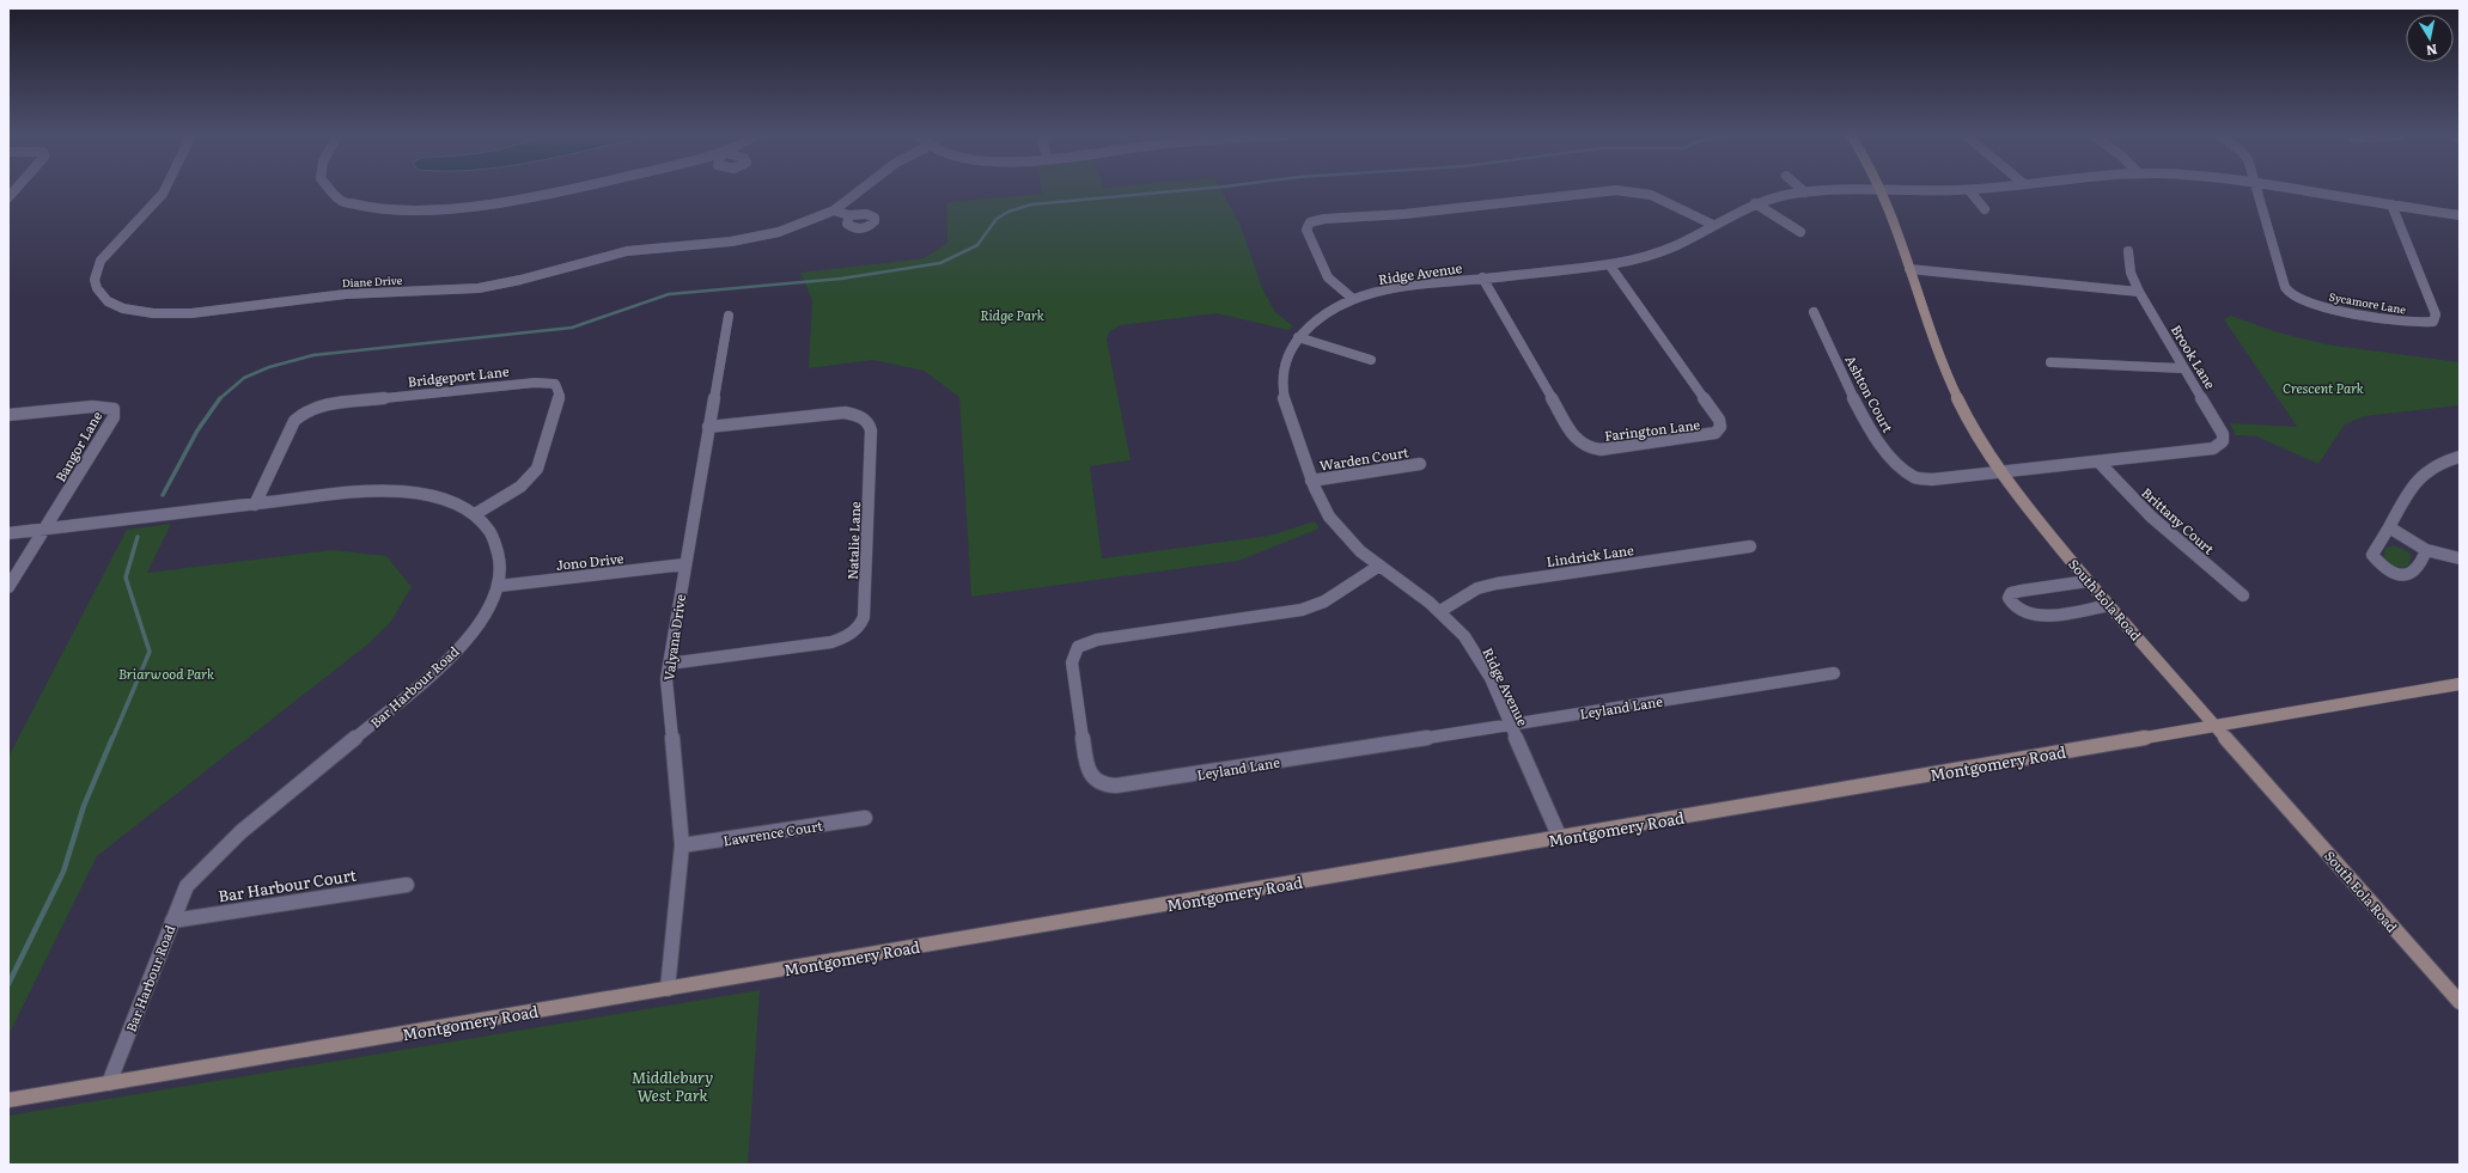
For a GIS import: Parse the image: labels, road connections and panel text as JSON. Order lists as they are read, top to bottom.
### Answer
{
  "streets": {
    "street": [
      "Ridge Avenue",
      "Diane Drive",
      "Sycamore Lane",
      "Brook Lane",
      "Bridgeport Lane",
      "Ashton Court",
      "Farington Lane",
      "Bangor Lane",
      "Warden Court",
      "Brittany Court",
      "Natalie Lane",
      "Lindrick Lane",
      "Jono Drive",
      "South Eola Road",
      "Valyana Drive",
      "Bar Harbour Road",
      "Leyland Lane",
      "Montgomery Road",
      "Lawrence Court",
      "Bar Harbour Court"
    ]
  },
  "crossings": [
    ["Ridge Avenue", "Sycamore Lane"],
    ["Ridge Avenue", "Farington Lane"],
    ["Ridge Avenue", "Warden Court"],
    ["Ridge Avenue", "Lindrick Lane"],
    ["Ridge Avenue", "South Eola Road"],
    ["Ridge Avenue", "Leyland Lane"],
    ["Ridge Avenue", "Montgomery Road"],
    ["Brook Lane", "Ashton Court"],
    ["Brook Lane", "Brittany Court"],
    ["Brook Lane", "South Eola Road"],
    ["Bridgeport Lane", "Bar Harbour Road"],
    ["Ashton Court", "South Eola Road"],
    ["Bangor Lane", "Bar Harbour Road"],
    ["Natalie Lane", "Valyana Drive"],
    ["Jono Drive", "Valyana Drive"],
    ["Jono Drive", "Bar Harbour Road"],
    ["South Eola Road", "Montgomery Road"],
    ["Valyana Drive", "Montgomery Road"],
    ["Valyana Drive", "Lawrence Court"],
    ["Bar Harbour Road", "Montgomery Road"],
    ["Bar Harbour Road", "Bar Harbour Court"]
  ],
  "parks": [
    "Ridge Park",
    "Crescent Park",
    "Briarwood Park",
    "Middlebury West Park"
  ],
  "north": "bottom"
}
